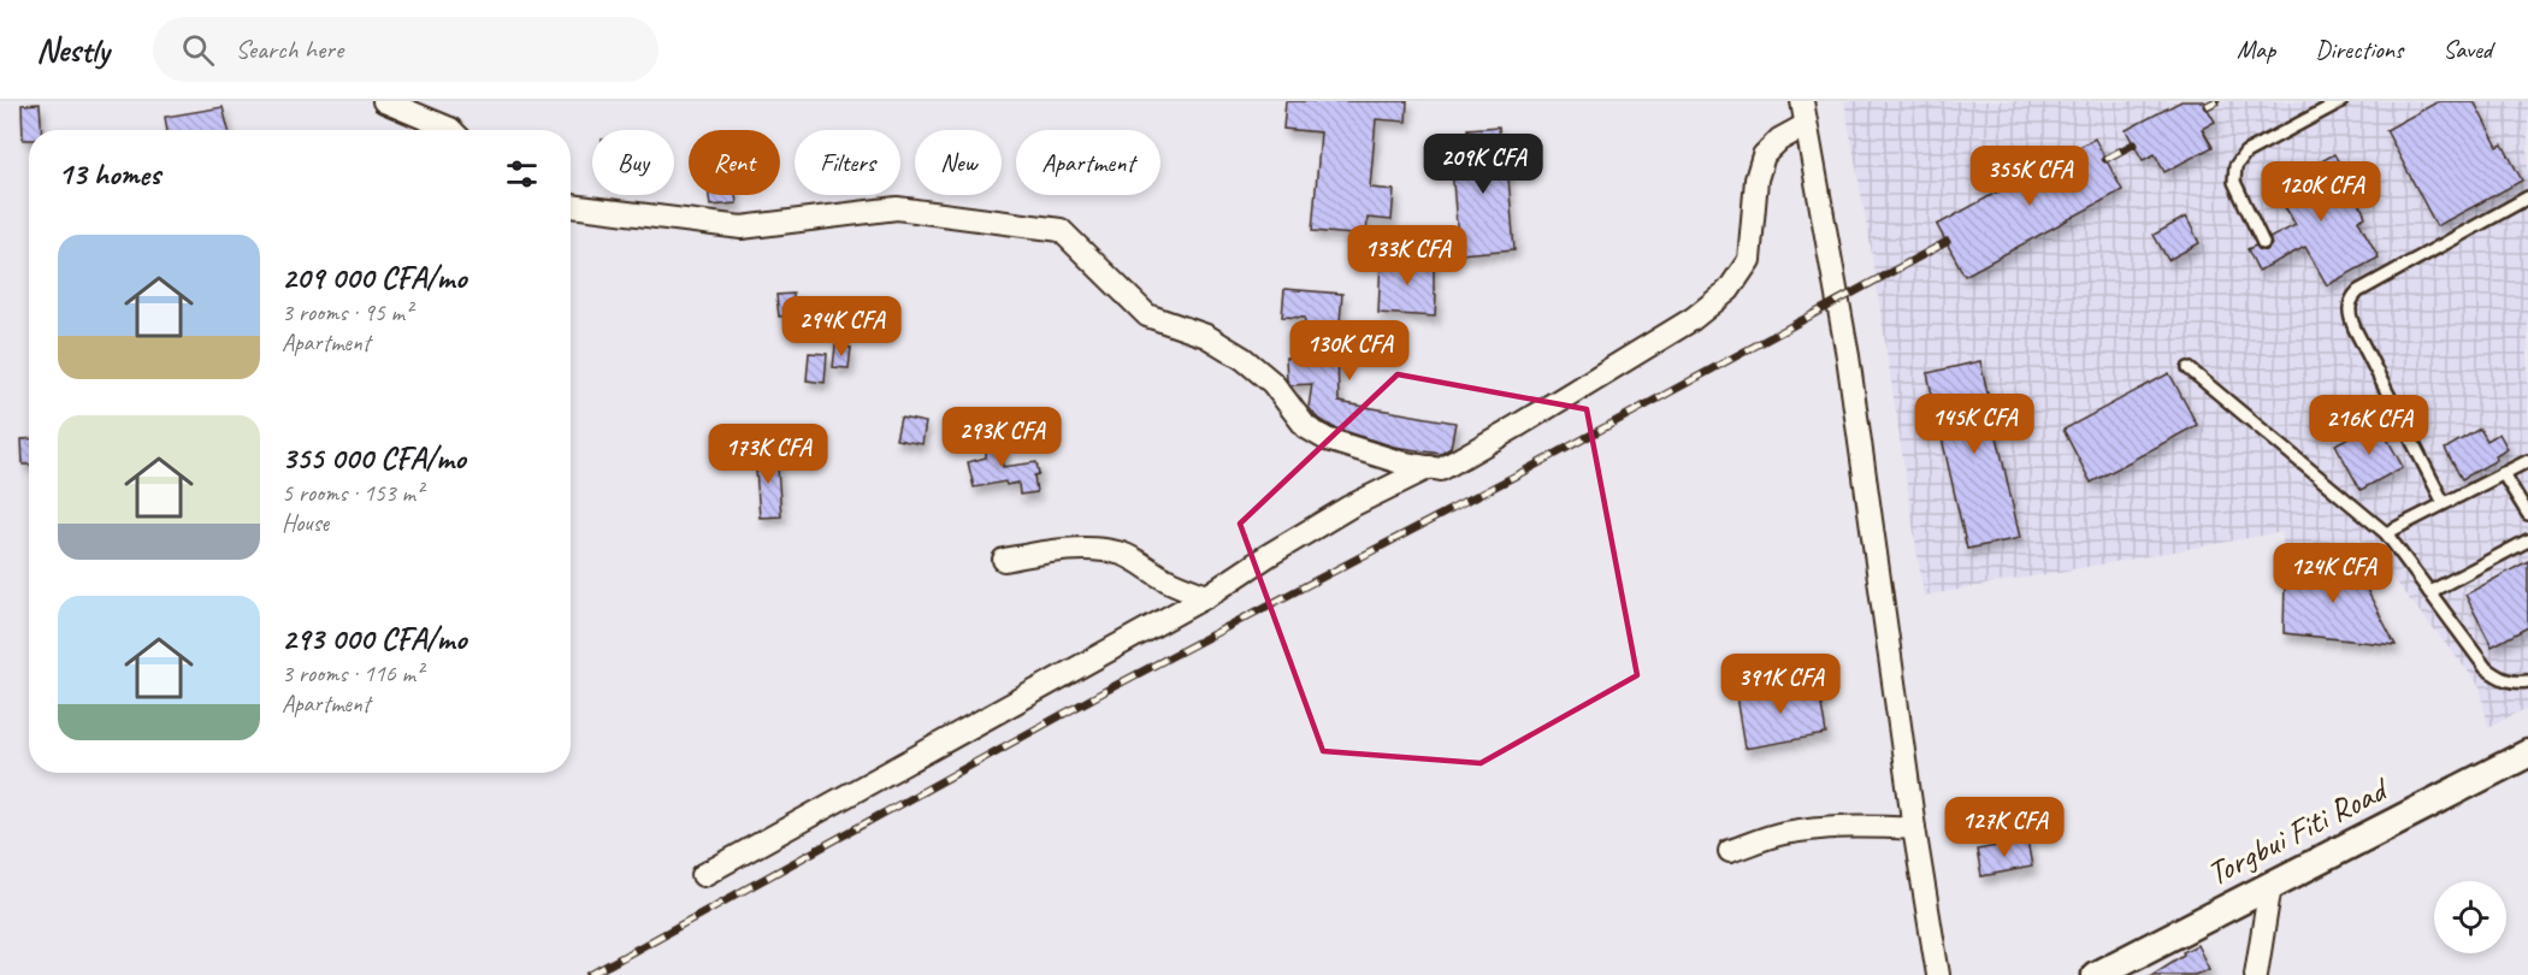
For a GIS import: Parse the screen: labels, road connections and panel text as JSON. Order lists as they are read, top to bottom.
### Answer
{
  "streets": {
    "street": ["Torgbui Fiti Road"]
  },
  "page": {
    "header": "Nestly",
    "search": "Search here",
    "nav": ["Map", "Directions", "Saved"],
    "chip": [
      "Buy",
      "Rent",
      "Filters",
      "New",
      "Apartment"
    ],
    "heading": "13 homes",
    "price": [
      "209K CFA",
      "355K CFA",
      "120K CFA",
      "133K CFA",
      "294K CFA",
      "130K CFA",
      "145K CFA",
      "216K CFA",
      "293K CFA",
      "173K CFA",
      "124K CFA",
      "391K CFA",
      "127K CFA"
    ],
    "list": [
      {
        "name": "209 000 CFA/mo",
        "note": "3 rooms · 95 m² · Apartment"
      },
      {
        "name": "355 000 CFA/mo",
        "note": "5 rooms · 153 m² · House"
      },
      {
        "name": "293 000 CFA/mo",
        "note": "3 rooms · 116 m² · Apartment"
      }
    ]
  }
}
